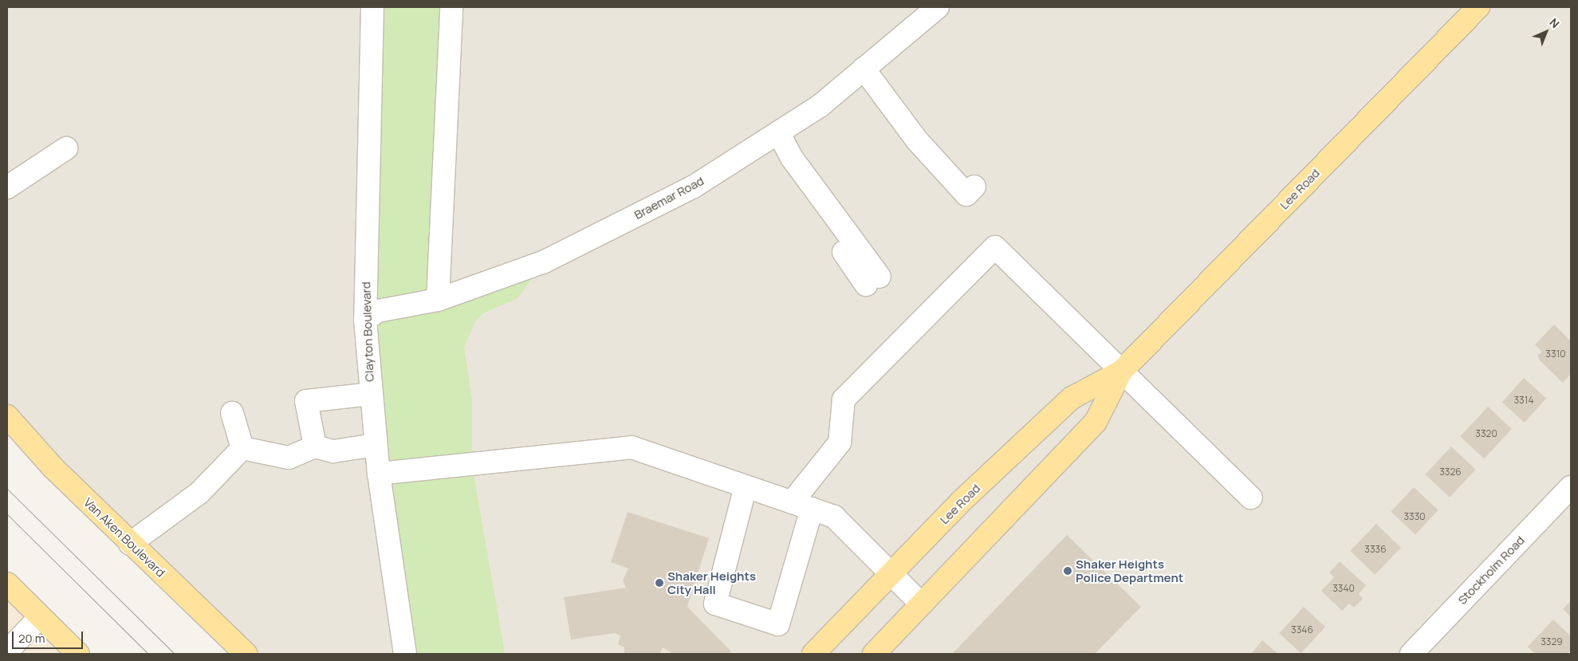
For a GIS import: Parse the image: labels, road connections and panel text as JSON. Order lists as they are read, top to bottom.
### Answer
{
  "streets": {
    "main road": ["Lee Road", "Van Aken Boulevard"],
    "street": ["Braemar Road", "Clayton Boulevard", "Stockholm Road"]
  },
  "crossings": [
    ["Braemar Road", "Clayton Boulevard"]
  ],
  "places": ["Shaker Heights Police Department", "Shaker Heights City Hall"],
  "house_numbers": [
    "3310",
    "3314",
    "3320",
    "3326",
    "3330",
    "3336",
    "3340",
    "3346",
    "3329"
  ],
  "scale_bar": "20 m",
  "north": "top right"
}
